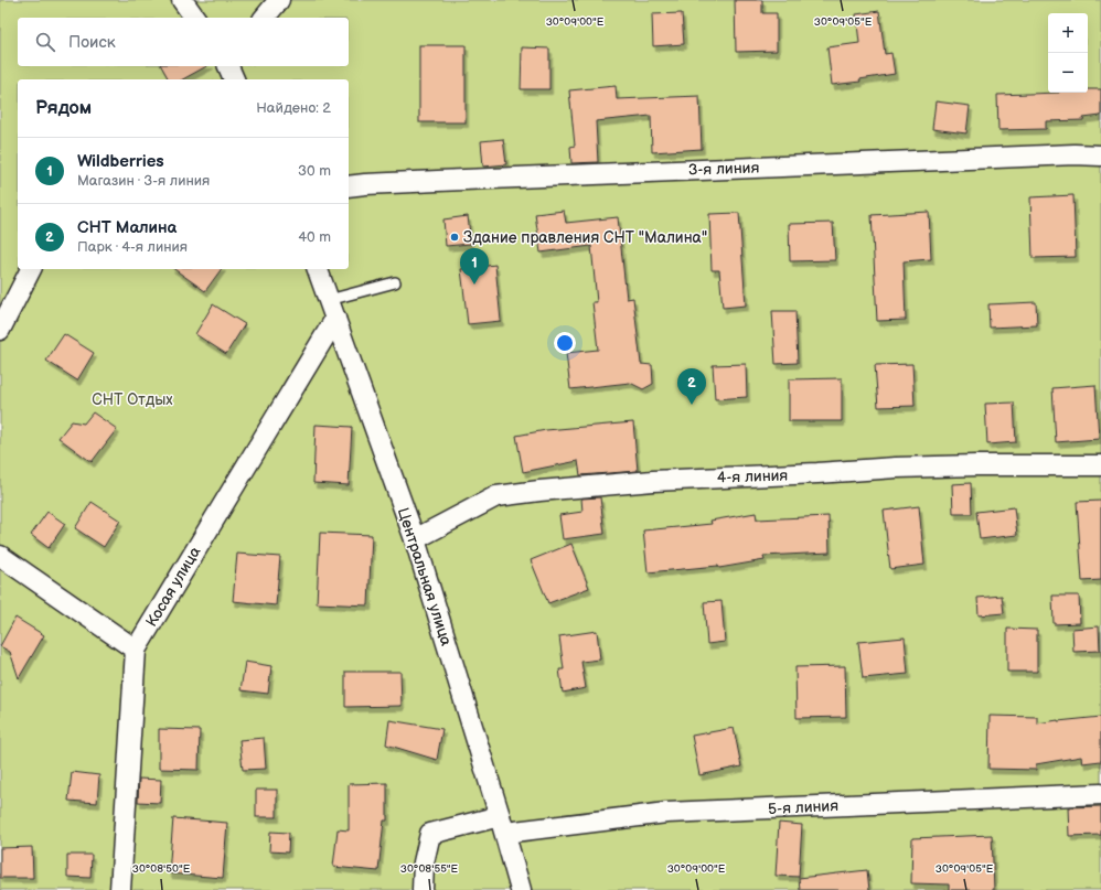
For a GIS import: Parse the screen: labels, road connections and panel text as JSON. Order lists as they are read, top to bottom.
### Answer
{
  "streets": {
    "street": [
      "3-я линия",
      "4-я линия",
      "Центральная улица",
      "Косая улица",
      "5-я линия"
    ]
  },
  "crossings": [
    ["4-я линия", "Центральная улица"],
    ["Центральная улица", "Косая улица"],
    ["Центральная улица", "5-я линия"]
  ],
  "parks": ["СНТ Отдых"],
  "places": ["Здание правления СНТ \"Малина\""],
  "page": {
    "map_buttons": ["+", "−"],
    "search": "Поиск",
    "heading": ["Рядом", "Найдено: 2"],
    "list": [
      {
        "mark": "1",
        "name": "Wildberries",
        "note": "Магазин · 3-я линия",
        "value": "30 m"
      },
      {
        "mark": "2",
        "name": "СНТ Малина",
        "note": "Парк · 4-я линия",
        "value": "40 m"
      }
    ],
    "pins": ["1", "2"]
  },
  "coordinates": [
    "30°09'00\"E",
    "30°09'05\"E",
    "30°08'50\"E",
    "30°08'55\"E"
  ]
}
